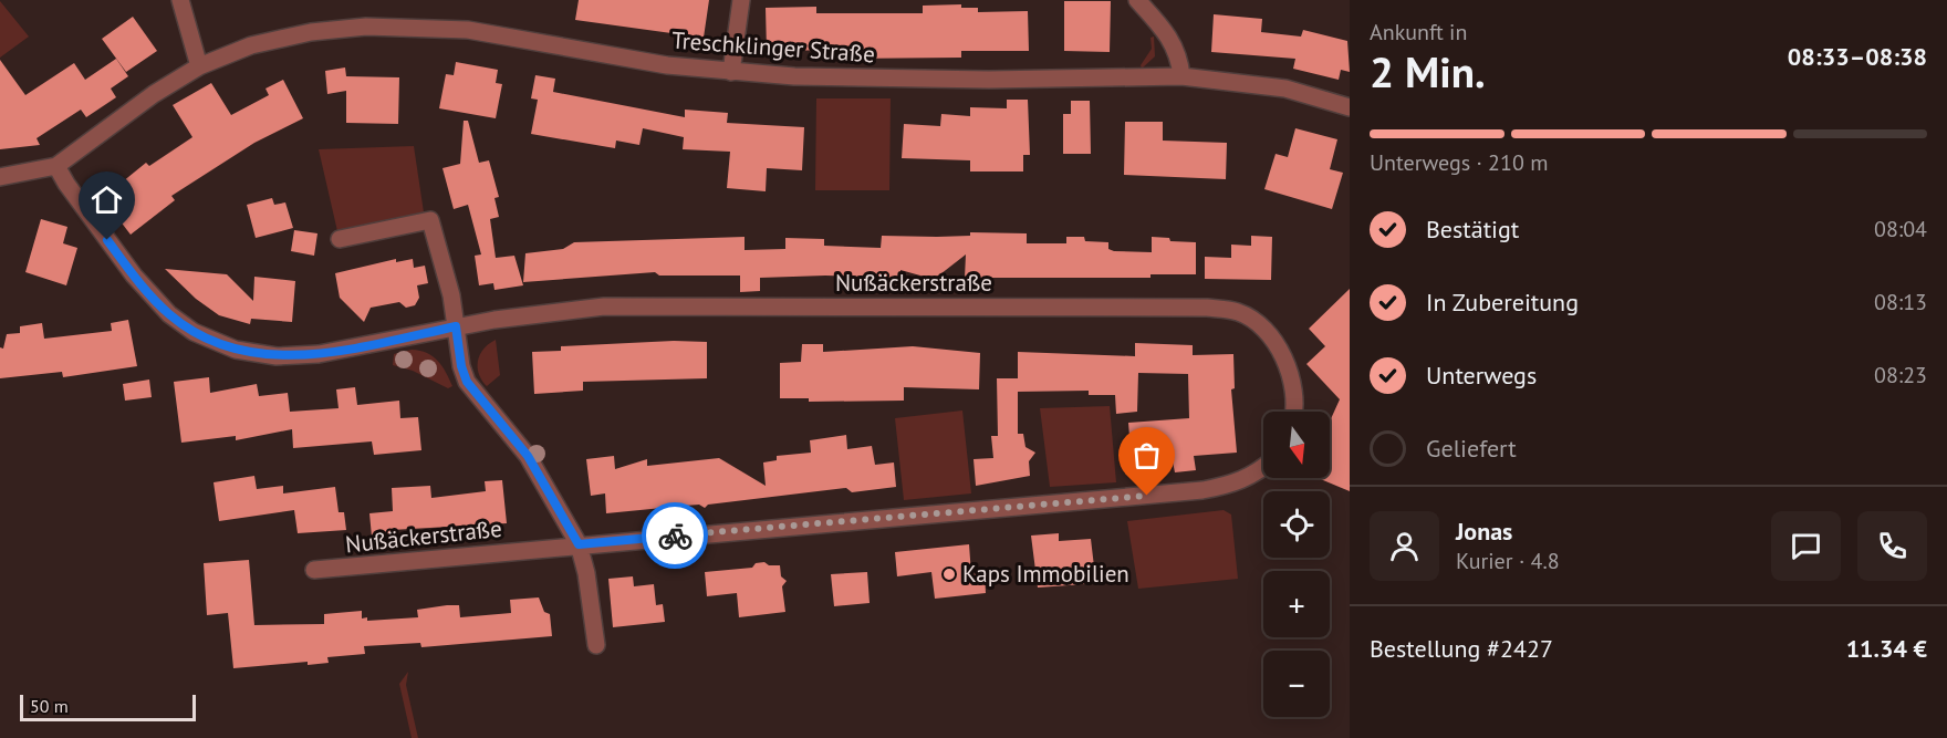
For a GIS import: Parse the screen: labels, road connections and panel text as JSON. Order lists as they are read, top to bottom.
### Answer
{
  "streets": {
    "street": ["Treschklinger Straße", "Nußäckerstraße"]
  },
  "crossings": [
    ["Treschklinger Straße", "Nußäckerstraße"]
  ],
  "places": ["Kaps Immobilien"],
  "scale_bar": "50 m",
  "north": "bottom",
  "page": {
    "heading": ["2 Min.", "Ankunft in", "08:33–08:38"],
    "panel": [
      "Jonas",
      "Kurier · 4.8",
      "Bestellung #2427",
      "11.34 €"
    ],
    "bar": "Unterwegs · 210 m",
    "list": [
      ["Bestätigt", "08:04"],
      ["In Zubereitung", "08:13"],
      ["Unterwegs", "08:23"],
      "Geliefert"
    ],
    "map_buttons": ["+", "−"],
    "scale": "50 m"
  }
}
